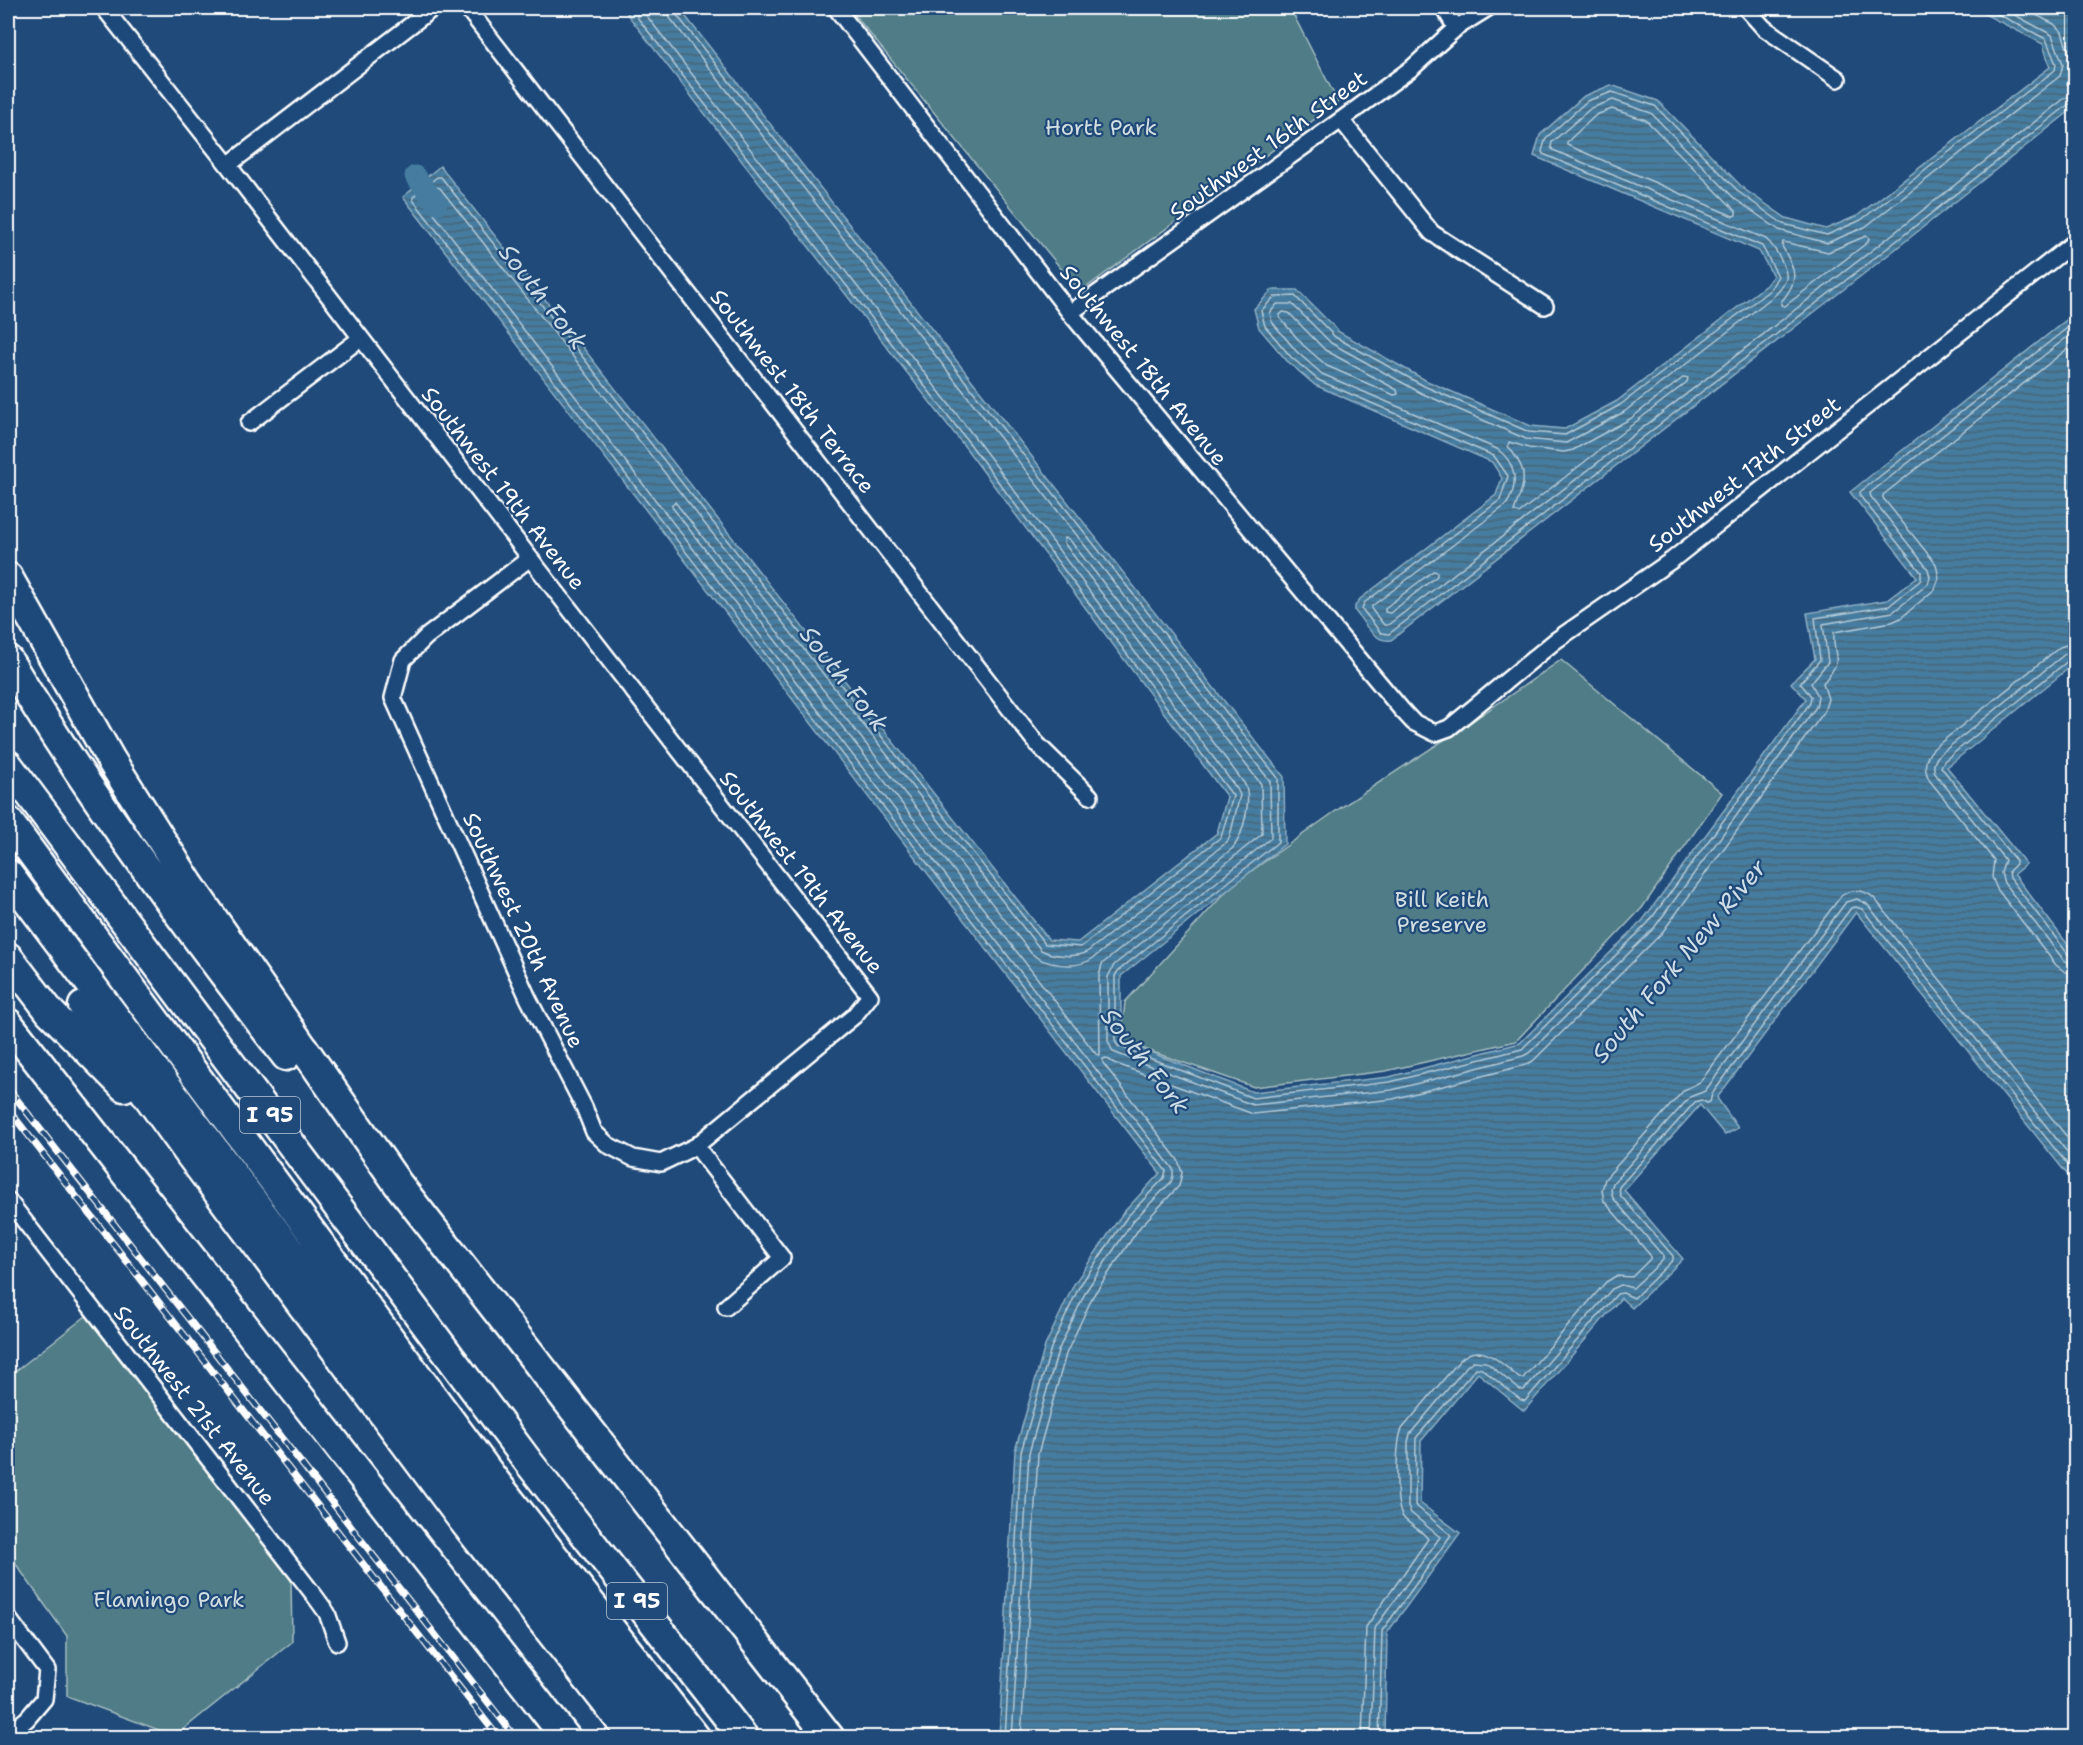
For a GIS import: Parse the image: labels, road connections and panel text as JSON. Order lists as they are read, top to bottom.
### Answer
{
  "streets": {
    "highway": ["I 95"],
    "street": [
      "Southwest 16th Street",
      "Southwest 18th Avenue",
      "Southwest 18th Terrace",
      "Southwest 17th Street",
      "Southwest 19th Avenue",
      "Southwest 20th Avenue",
      "Southwest 21st Avenue"
    ]
  },
  "crossings": [
    ["Southwest 16th Street", "Southwest 18th Avenue"],
    ["Southwest 18th Avenue", "Southwest 17th Street"],
    ["Southwest 19th Avenue", "Southwest 20th Avenue"]
  ],
  "water": ["South Fork", "South Fork New River"],
  "parks": ["Hortt Park", "Bill Keith Preserve", "Flamingo Park"]
}
